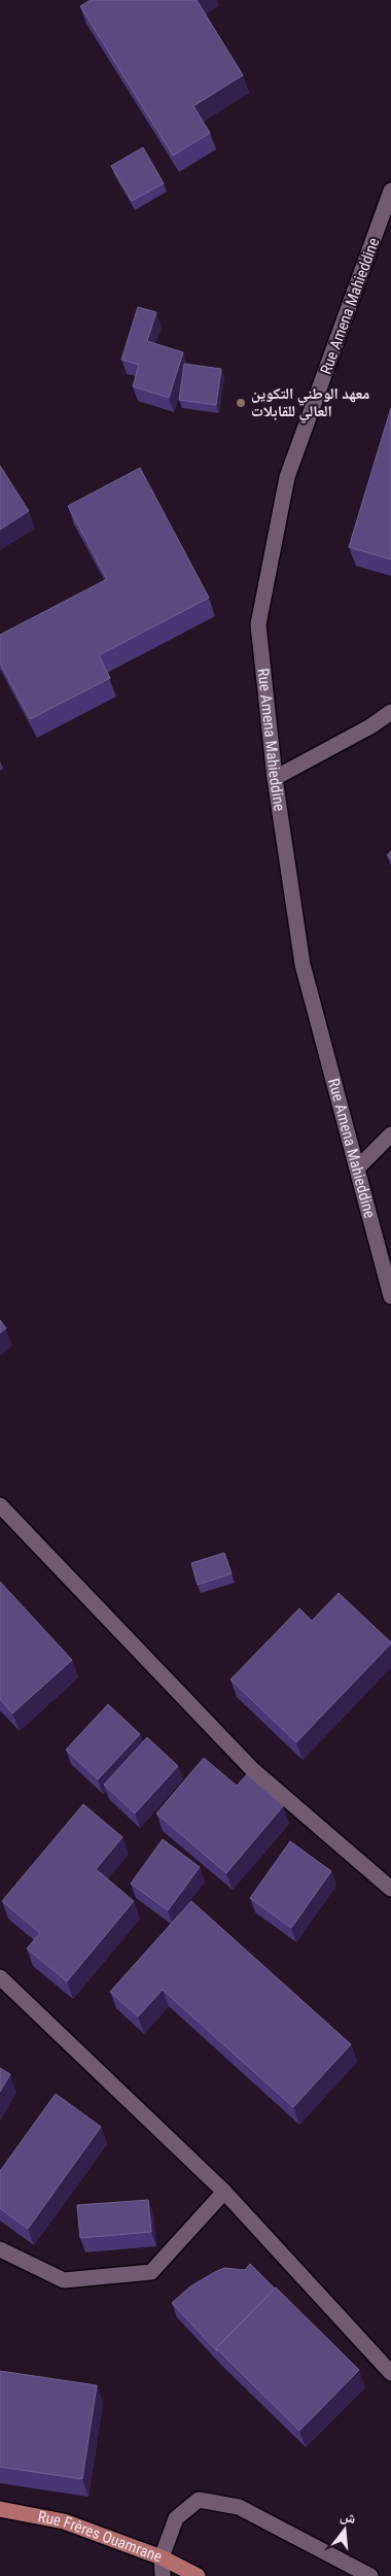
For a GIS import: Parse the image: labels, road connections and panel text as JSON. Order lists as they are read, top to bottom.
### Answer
{
  "streets": {
    "main road": ["Rue Frères Ouamrane"],
    "street": ["Rue Amena Mahieddine"]
  },
  "places": ["معهد الوطني التكوين العالي للقابلات"],
  "north": "top"
}
